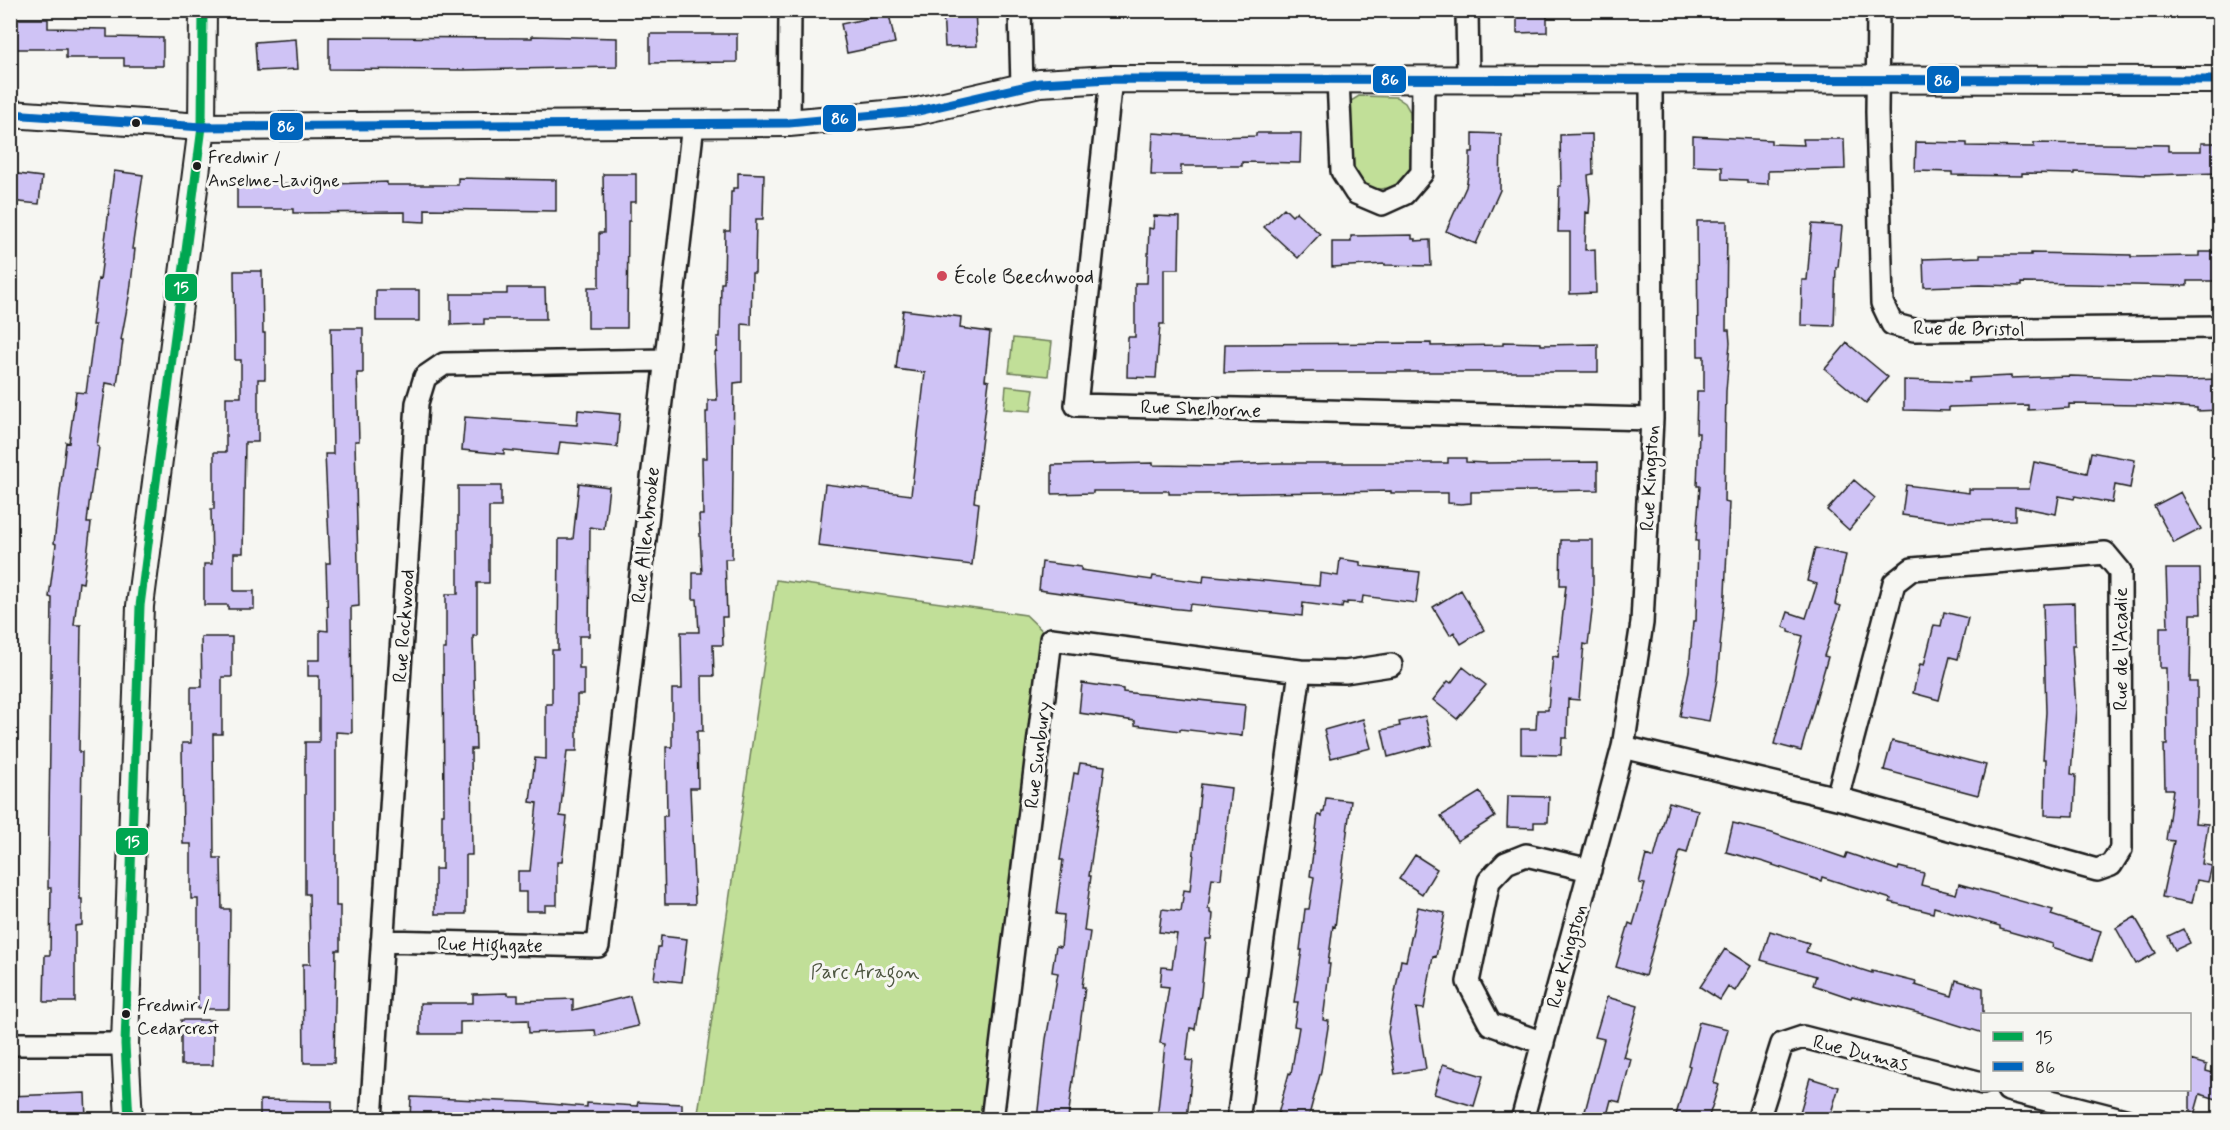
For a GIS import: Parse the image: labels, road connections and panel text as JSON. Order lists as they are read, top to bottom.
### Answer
{
  "streets": {
    "street": [
      "Rue de Bristol",
      "Rue Shelborne",
      "Rue Kingston",
      "Rue Allenbrooke",
      "Rue Rockwood",
      "Rue de l'Acadie",
      "Rue Sunbury",
      "Rue Highgate",
      "Rue Dumas"
    ]
  },
  "crossings": [
    ["Rue Shelborne", "Rue Kingston"],
    ["Rue Kingston", "Rue de l'Acadie"],
    ["Rue Allenbrooke", "Rue Rockwood"],
    ["Rue Allenbrooke", "Rue Highgate"],
    ["Rue Rockwood", "Rue Highgate"]
  ],
  "parks": ["Parc Aragon"],
  "places": ["Fredmir / Anselme-Lavigne", "École Beechwood", "Fredmir / Cedarcrest"],
  "lines": ["transit line 15", "transit line 86"],
  "legend": ["15", "86"]
}
